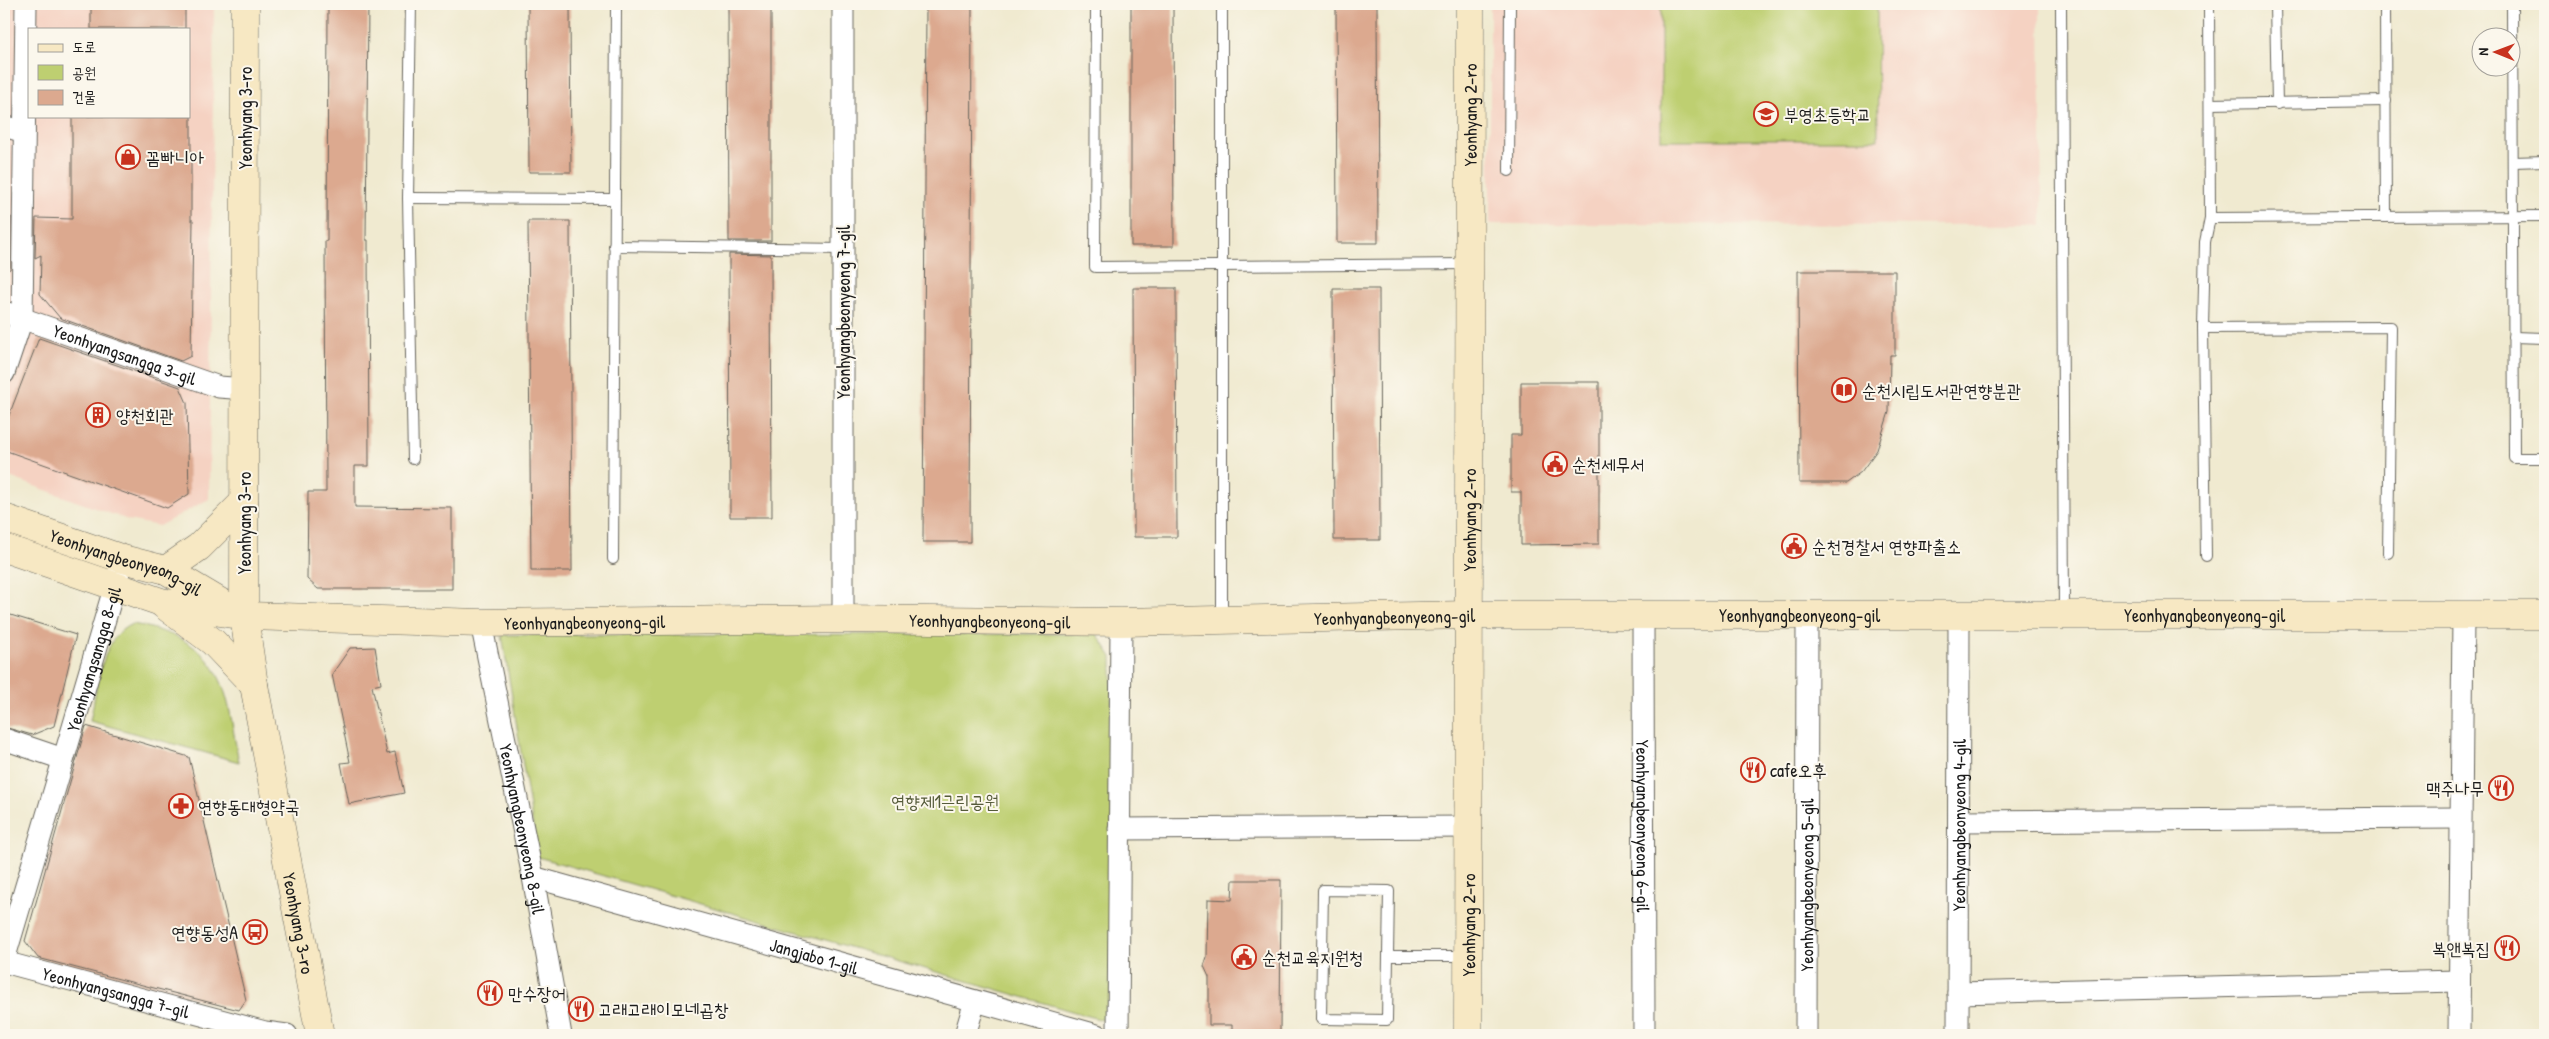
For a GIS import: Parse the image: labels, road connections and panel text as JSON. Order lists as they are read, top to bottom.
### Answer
{
  "streets": {
    "street": [
      "Yeonhyang 2-ro",
      "Yeonhyang 3-ro",
      "Yeonhyangbeonyeong 7-gil",
      "Yeonhyangsangga 3-gil",
      "Yeonhyangbeonyeong-gil",
      "Yeonhyangsangga 8-gil",
      "Yeonhyangbeonyeong 4-gil",
      "Yeonhyangbeonyeong 6-gil",
      "Yeonhyangbeonyeong 8-gil",
      "Yeonhyangbeonyeong 5-gil",
      "Jangjabo 1-gil",
      "Yeonhyangsangga 7-gil"
    ]
  },
  "crossings": [
    ["Yeonhyang 2-ro", "Yeonhyangbeonyeong-gil"],
    ["Yeonhyang 3-ro", "Yeonhyangsangga 3-gil"],
    ["Yeonhyang 3-ro", "Yeonhyangbeonyeong-gil"],
    ["Yeonhyangbeonyeong 7-gil", "Yeonhyangbeonyeong-gil"],
    ["Yeonhyangbeonyeong-gil", "Yeonhyangsangga 8-gil"],
    ["Yeonhyangbeonyeong-gil", "Yeonhyangbeonyeong 4-gil"],
    ["Yeonhyangbeonyeong-gil", "Yeonhyangbeonyeong 6-gil"],
    ["Yeonhyangbeonyeong-gil", "Yeonhyangbeonyeong 8-gil"],
    ["Yeonhyangbeonyeong-gil", "Yeonhyangbeonyeong 5-gil"],
    ["Yeonhyangsangga 8-gil", "Yeonhyangsangga 7-gil"],
    ["Yeonhyangbeonyeong 8-gil", "Jangjabo 1-gil"]
  ],
  "parks": ["연향제1근린공원"],
  "places": {
    "school or university": ["부영초등학교"],
    "shop": ["꼼빠니아"],
    "library": ["순천시립도서관연향분관"],
    "building": ["양천회관"],
    "public building": ["순천세무서", "순천경찰서 연향파출소", "순천교육지원청"],
    "restaurant": [
      "cafe오후",
      "맥주나무",
      "복앤복집",
      "만수장어",
      "고래고래이모네곱창"
    ],
    "pharmacy": ["연향동대형약국"],
    "bus stop": ["연향동성A"]
  },
  "legend": ["도로", "공원", "건물"],
  "north": "left"
}
